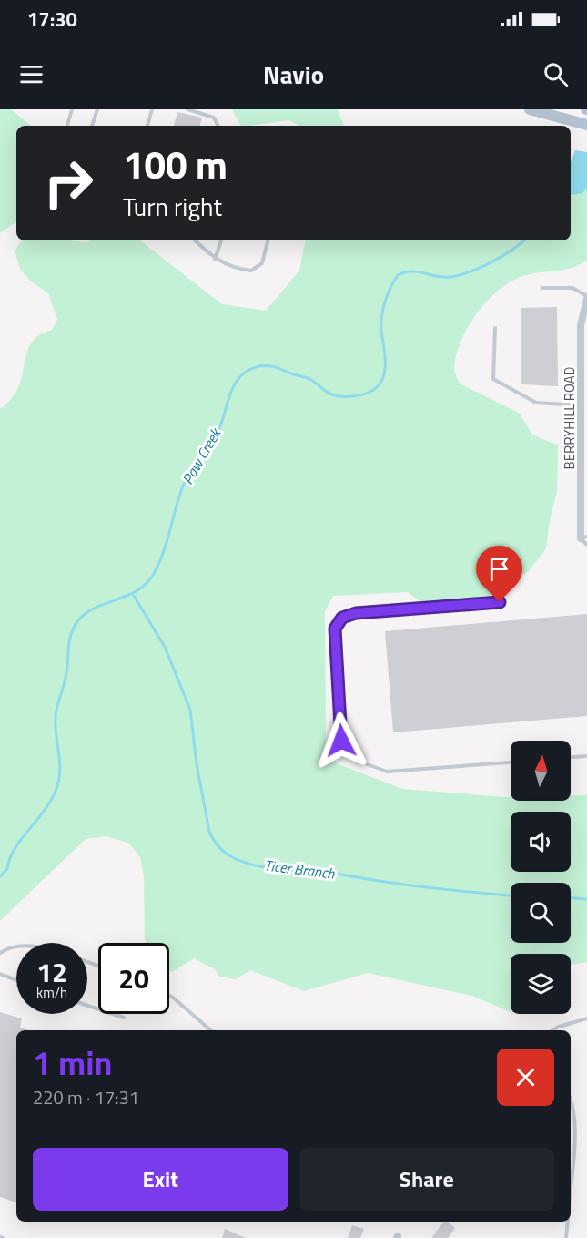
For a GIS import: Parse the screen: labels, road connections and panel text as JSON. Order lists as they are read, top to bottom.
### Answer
{
  "streets": {
    "street": ["BERRYHILL ROAD"]
  },
  "water": ["Paw Creek", "Ticer Branch"],
  "north": "top",
  "page": {
    "status": "17:30",
    "header": "Navio",
    "turn": ["100 m", "Turn right"],
    "speed": "12 km/h",
    "limit": "20",
    "heading": ["1 min", "220 m · 17:31"],
    "buttons": ["Exit", "Share"]
  }
}
